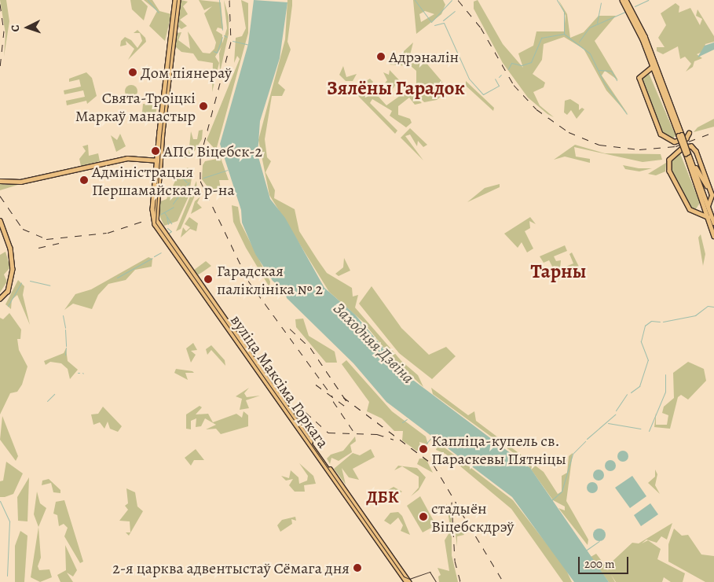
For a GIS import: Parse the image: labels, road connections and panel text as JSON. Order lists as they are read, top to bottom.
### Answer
{
  "streets": {
    "main road": ["вуліца Максіма Горкага"]
  },
  "districts": ["Зялёны Гарадок", "Тарны", "ДБК"],
  "water": ["Заходняя Дзвіна"],
  "places": [
    "Адрэналін",
    "Дом піянераў",
    "Свята-Троіцкі Маркаў манастыр",
    "АПС Віцебск-2",
    "Адміністрацыя Першамайскага р-на",
    "Гарадская паліклініка № 2",
    "Капліца-купель св. Параскевы Пятніцы",
    "стадыён Віцебскдрэў",
    "2-я царква адвентыстаў Сёмага дня"
  ],
  "scale_bar": "200 m",
  "north": "left"
}
